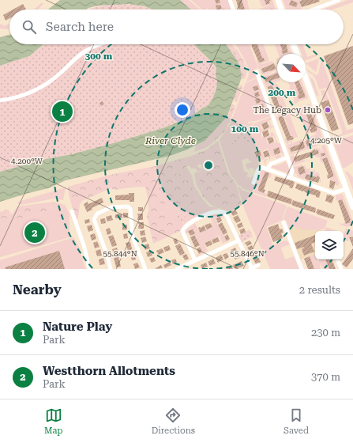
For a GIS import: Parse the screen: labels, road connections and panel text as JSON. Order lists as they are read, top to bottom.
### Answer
{
  "water": ["River Clyde"],
  "places": ["The Legacy Hub"],
  "north": "bottom right",
  "page": {
    "search": "Search here",
    "pins": ["1", "2"],
    "heading": ["Nearby", "2 results"],
    "list": [
      {
        "mark": "1",
        "name": "Nature Play",
        "note": "Park",
        "value": "230 m"
      },
      {
        "mark": "2",
        "name": "Westthorn Allotments",
        "note": "Park",
        "value": "370 m"
      }
    ],
    "nav": ["Map", "Directions", "Saved"]
  },
  "coordinates": [
    "4.205°W",
    "4.200°W",
    "55.844°N",
    "55.846°N"
  ],
  "rings": ["300 m", "200 m", "100 m"]
}
